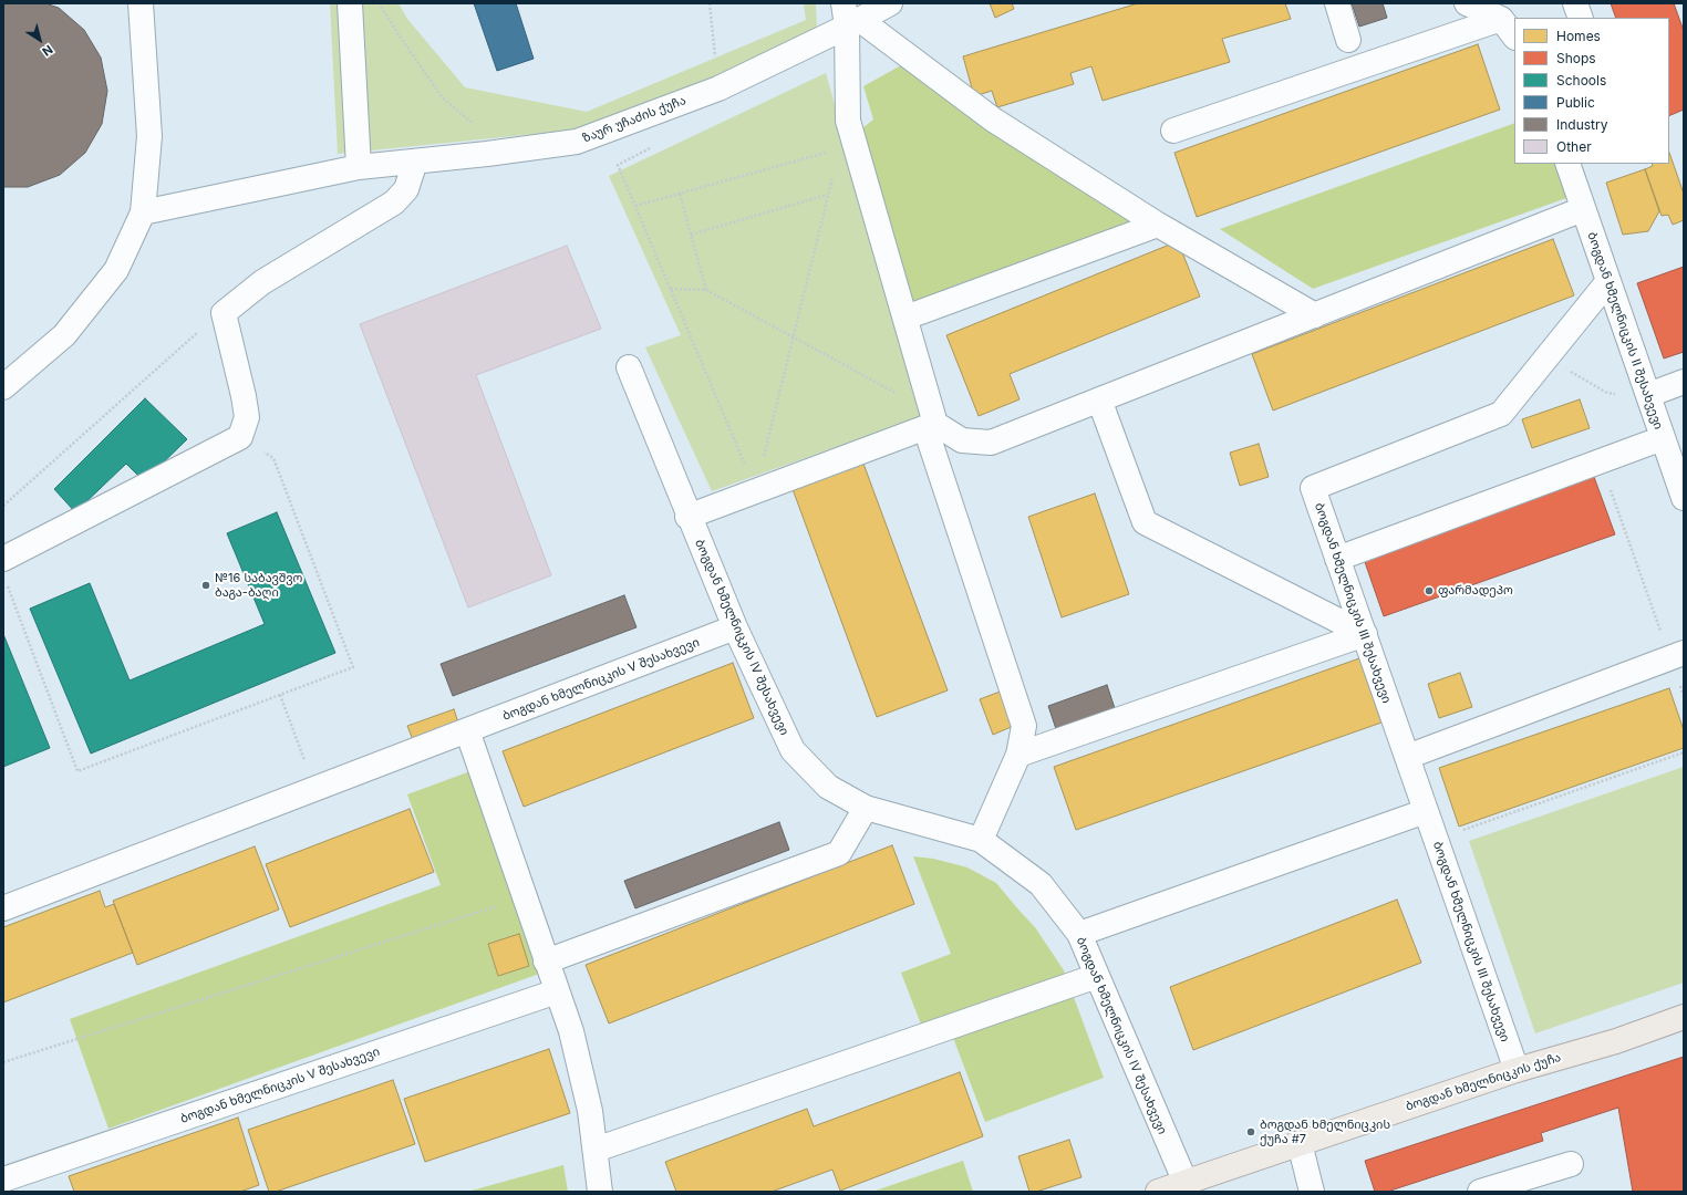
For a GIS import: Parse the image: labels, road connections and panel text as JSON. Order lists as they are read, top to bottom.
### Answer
{
  "streets": {
    "main road": ["ბოგდან ხმელნიცკის ქუჩა"],
    "street": [
      "ზაურ უჩაძის ქუჩა",
      "ბოგდან ხმელნიცკის II შესახვევი",
      "ბოგდან ხმელნიცკის III შესახვევი",
      "ბოგდან ხმელნიცკის IV შესახვევი",
      "ბოგდან ხმელნიცკის V შესახვევი"
    ]
  },
  "crossings": [
    ["ბოგდან ხმელნიცკის II შესახვევი", "ბოგდან ხმელნიცკის III შესახვევი"],
    ["ბოგდან ხმელნიცკის III შესახვევი", "ბოგდან ხმელნიცკის ქუჩა"],
    ["ბოგდან ხმელნიცკის IV შესახვევი", "ბოგდან ხმელნიცკის V შესახვევი"],
    ["ბოგდან ხმელნიცკის IV შესახვევი", "ბოგდან ხმელნიცკის ქუჩა"]
  ],
  "places": ["№16 საბავშვო ბაგა-ბაღი", "ფარმადეპო", "ბოგდან ხმელნიცკის ქუჩა #7"],
  "legend": [
    "Homes",
    "Shops",
    "Schools",
    "Public",
    "Industry",
    "Other"
  ],
  "north": "bottom right"
}
